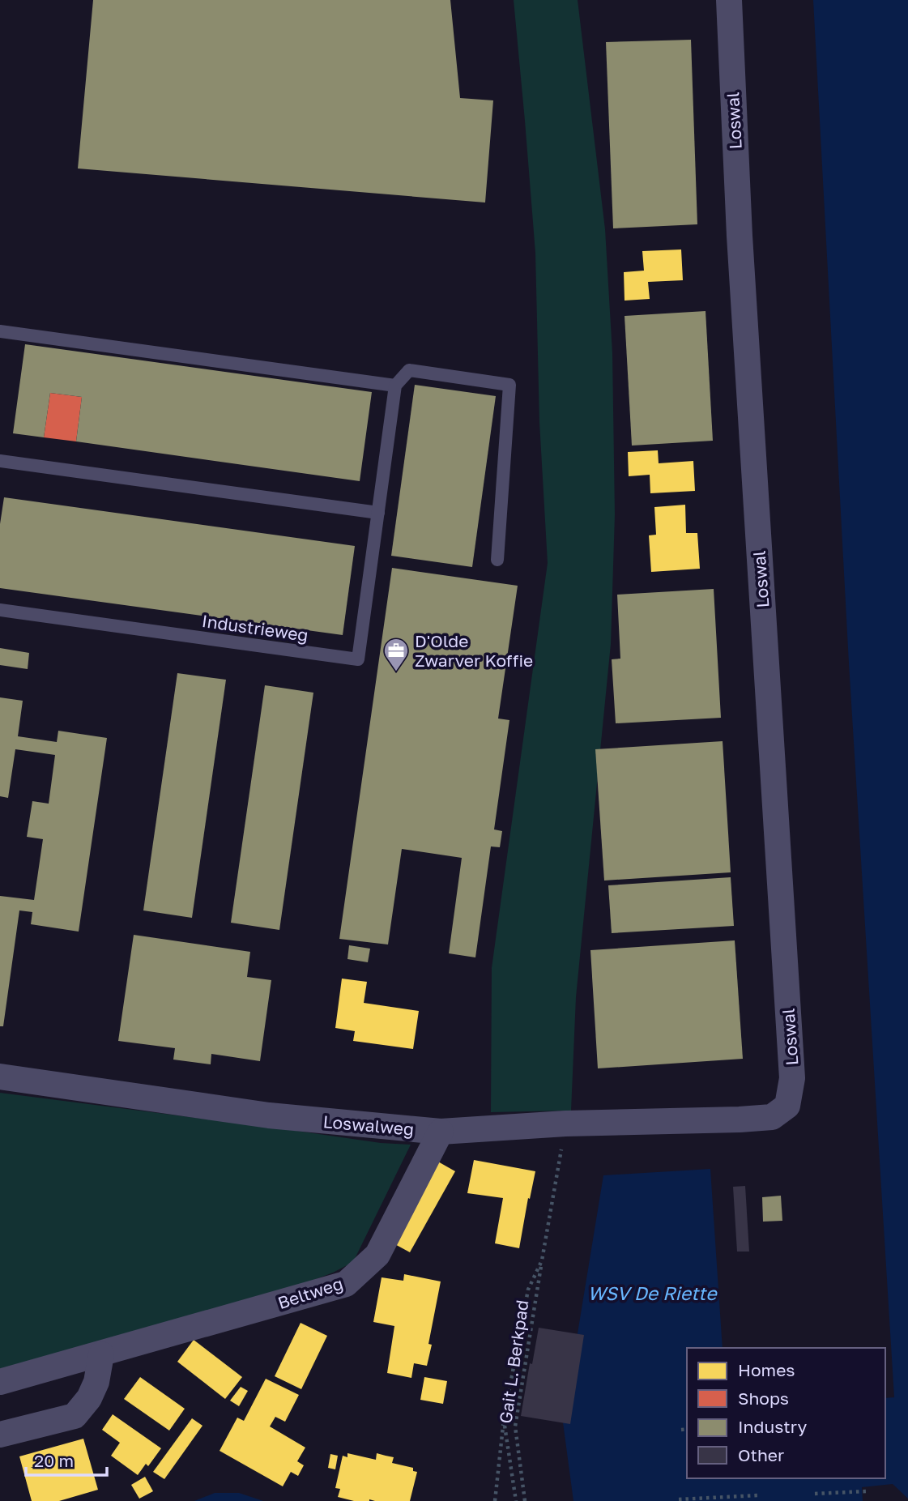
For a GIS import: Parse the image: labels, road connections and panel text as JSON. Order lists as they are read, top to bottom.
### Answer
{
  "streets": {
    "street": ["Loswal", "Loswalweg", "Beltweg"],
    "lane": ["Industrieweg"],
    "path": ["Gait L. Berkpad"]
  },
  "crossings": [
    ["Loswal", "Loswalweg"],
    ["Loswalweg", "Beltweg"]
  ],
  "water": ["WSV De Riette"],
  "places": {
    "office": ["D'Olde Zwarver Koffie"]
  },
  "legend": [
    "Homes",
    "Shops",
    "Industry",
    "Other"
  ],
  "scale_bar": "20 m"
}
